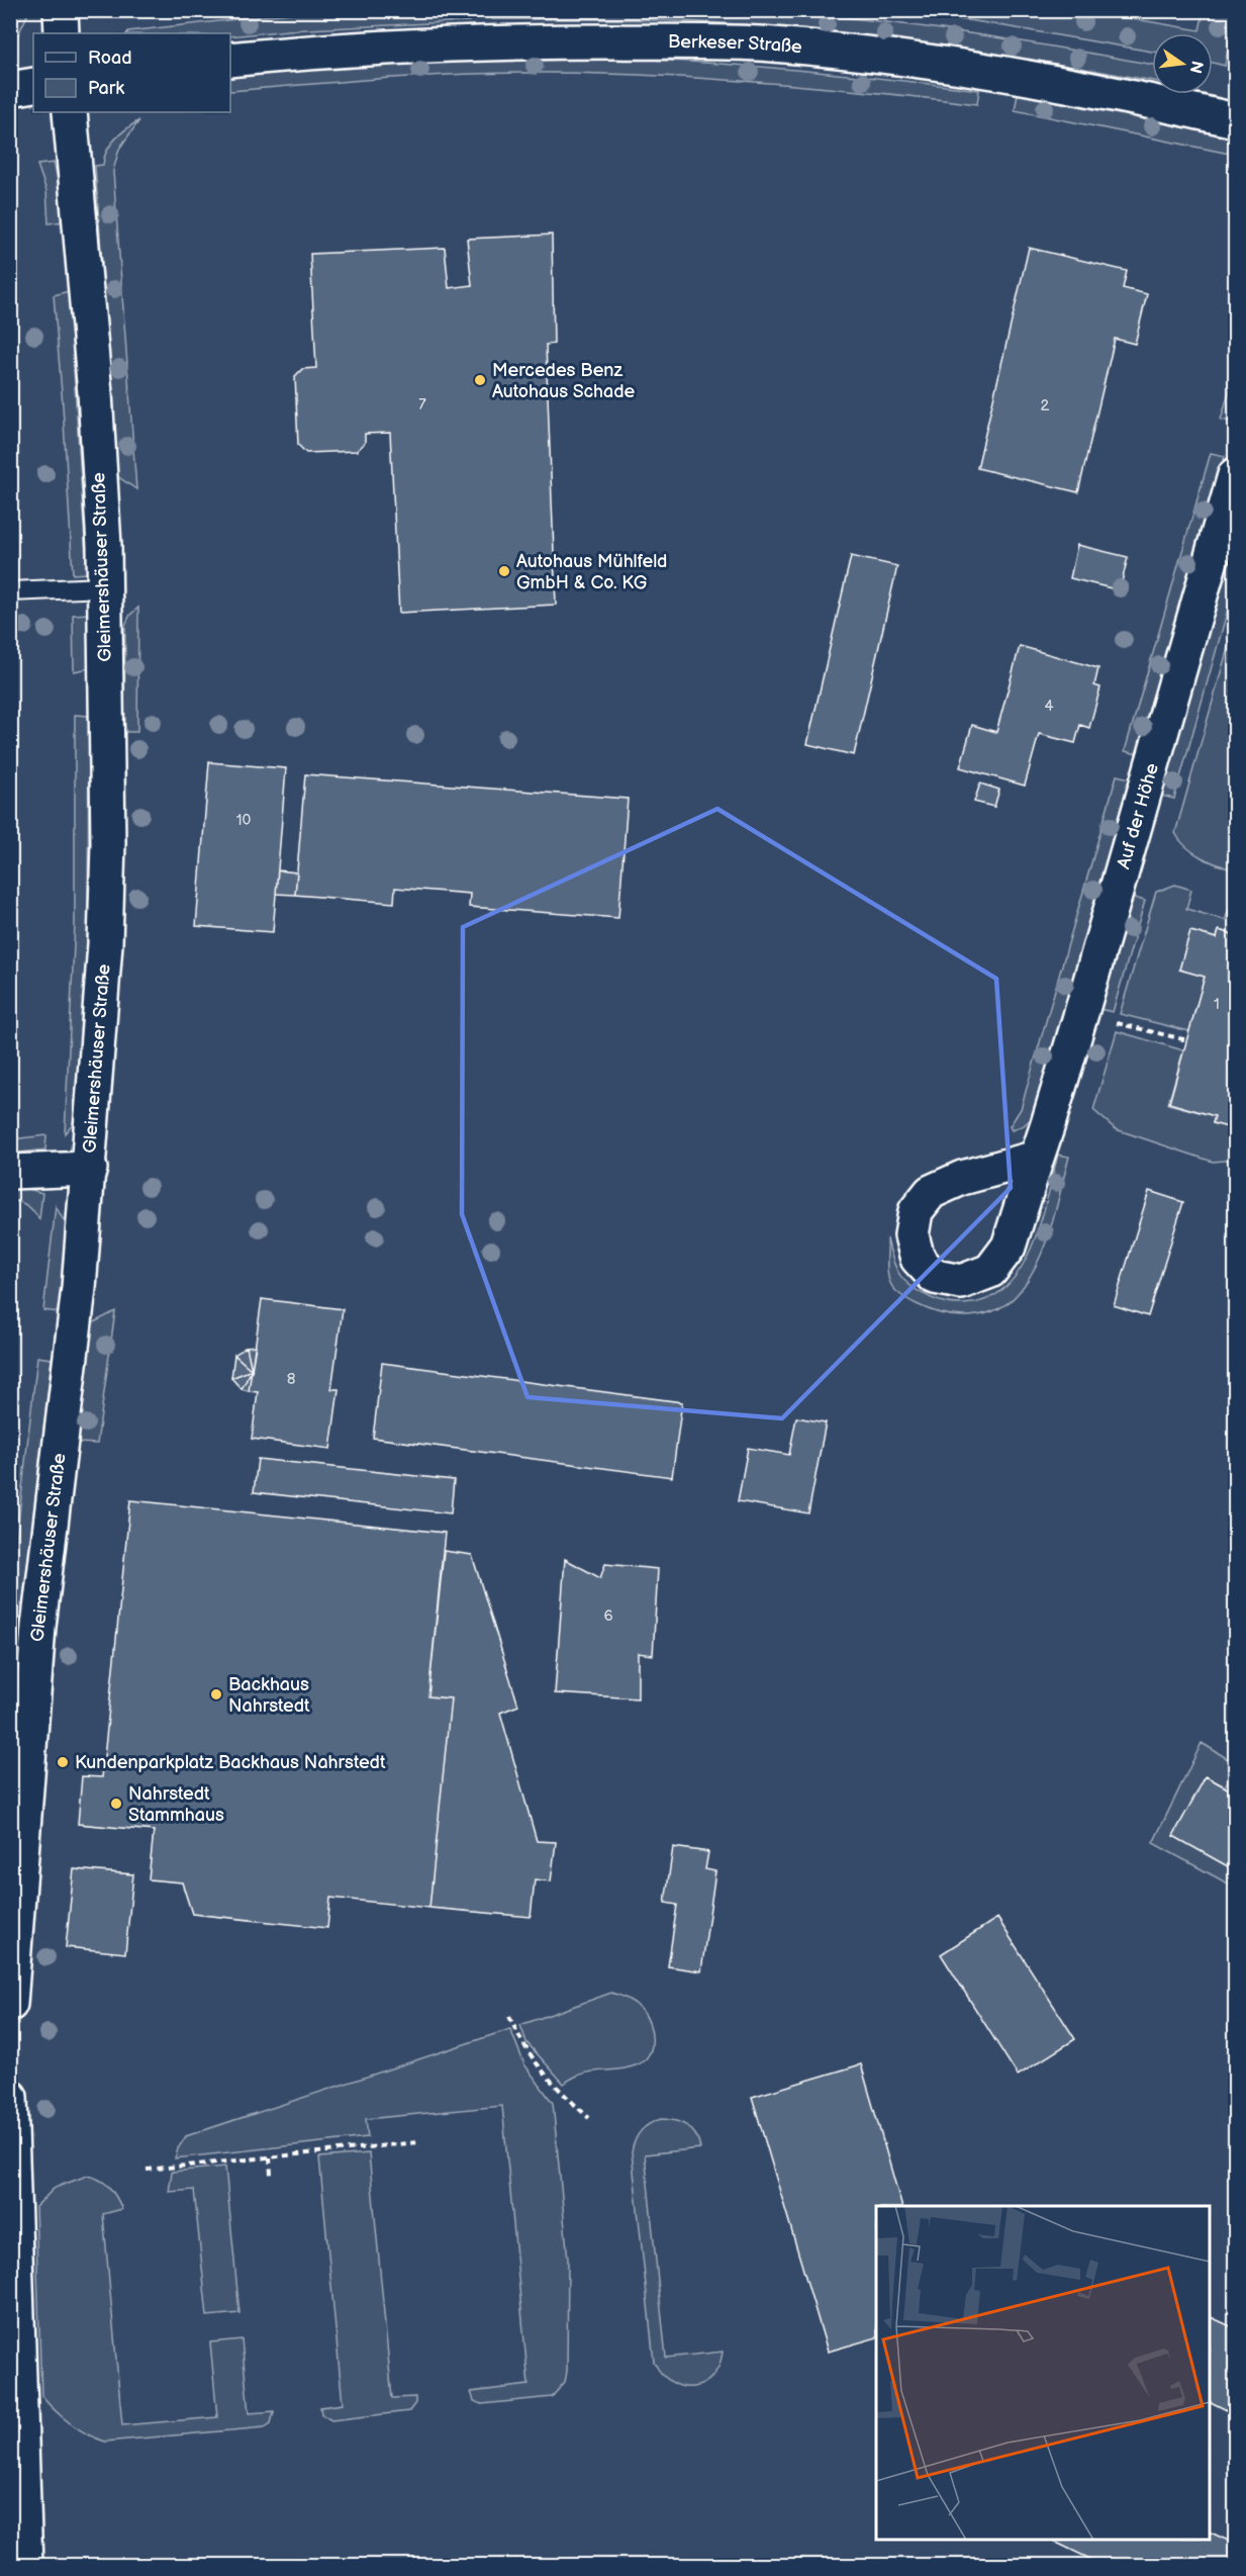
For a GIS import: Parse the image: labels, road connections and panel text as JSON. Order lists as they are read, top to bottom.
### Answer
{
  "streets": {
    "street": ["Berkeser Straße", "Gleimershäuser Straße", "Auf der Höhe"]
  },
  "places": [
    "Mercedes Benz Autohaus Schade",
    "Autohaus Mühlfeld GmbH & Co. KG",
    "Backhaus Nahrstedt",
    "Kundenparkplatz Backhaus Nahrstedt",
    "Nahrstedt Stammhaus"
  ],
  "house_numbers": [
    "7",
    "2",
    "4",
    "10",
    "1",
    "8",
    "6"
  ],
  "legend": ["Road", "Park"],
  "north": "right"
}
